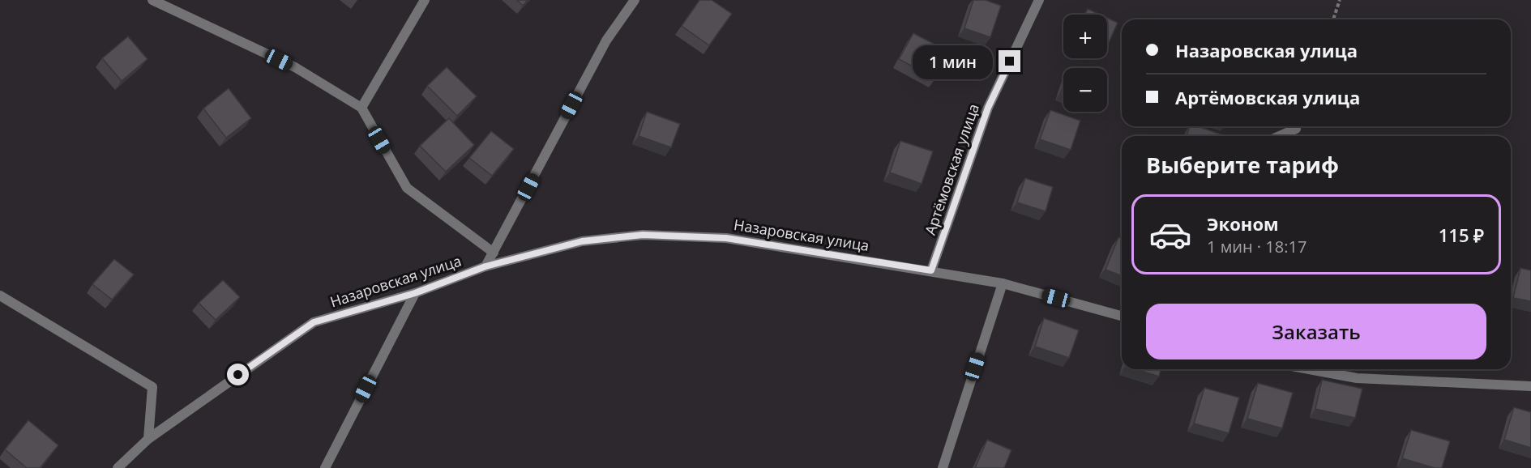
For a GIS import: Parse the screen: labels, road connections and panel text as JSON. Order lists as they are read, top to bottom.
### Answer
{
  "streets": {
    "street": ["Артёмовская улица", "Назаровская улица"]
  },
  "crossings": [
    ["Артёмовская улица", "Назаровская улица"]
  ],
  "page": {
    "map_buttons": ["+", "−"],
    "banner": ["Назаровская улица", "Артёмовская улица"],
    "bubble": "1 мин",
    "heading": "Выберите тариф",
    "list": [
      {
        "name": "Эконом",
        "note": "1 мин · 18:17",
        "value": "115 ₽"
      }
    ],
    "buttons": "Заказать"
  }
}
